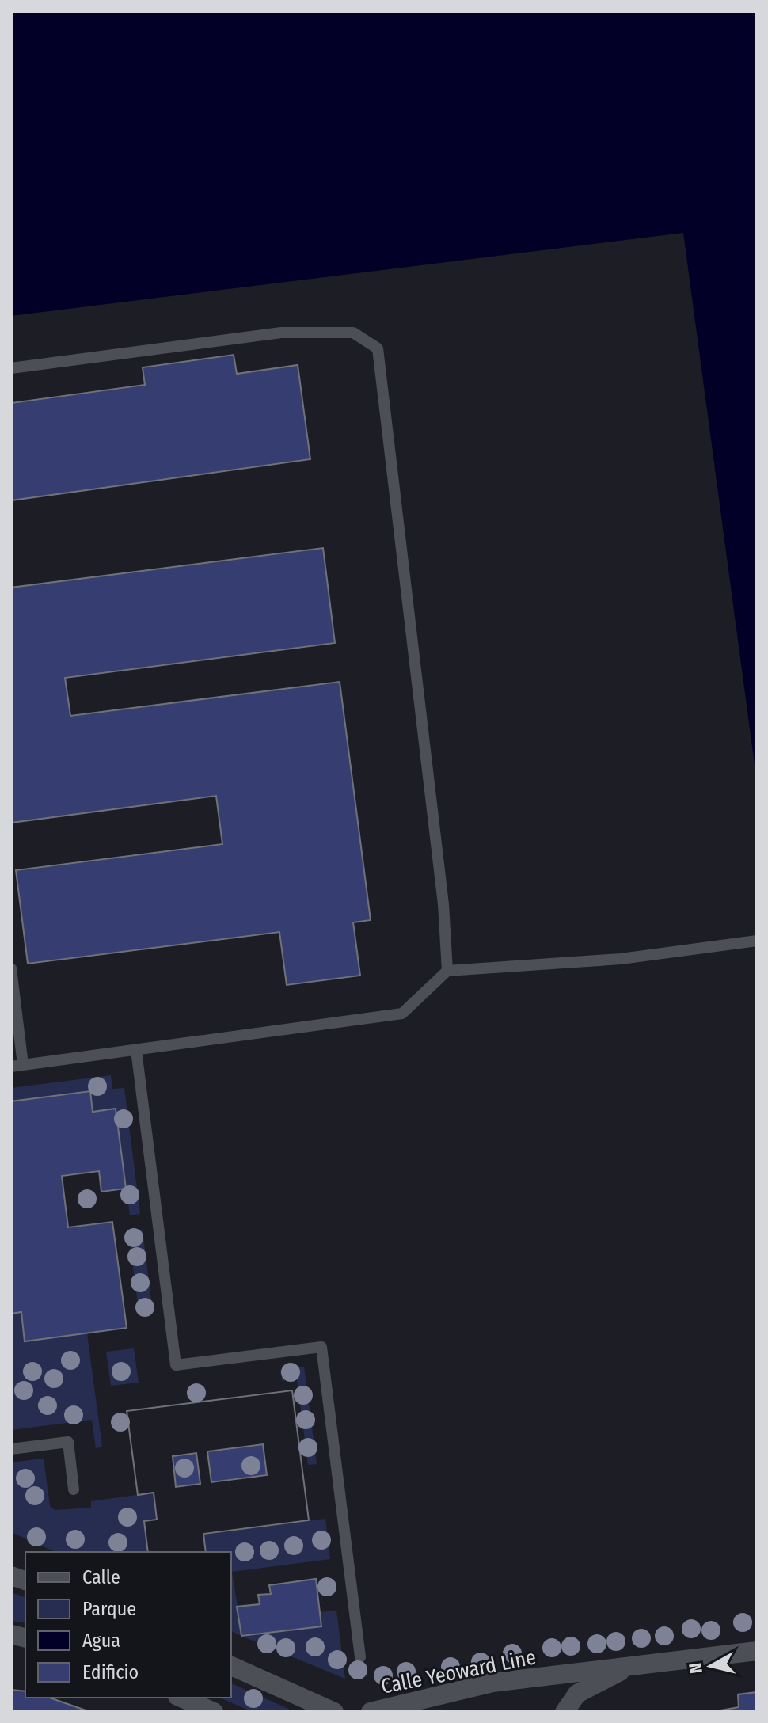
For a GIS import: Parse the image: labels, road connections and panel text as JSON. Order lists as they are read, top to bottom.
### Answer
{
  "streets": {
    "street": ["Calle Yeoward Line"]
  },
  "legend": [
    "Calle",
    "Parque",
    "Agua",
    "Edificio"
  ],
  "north": "left"
}
